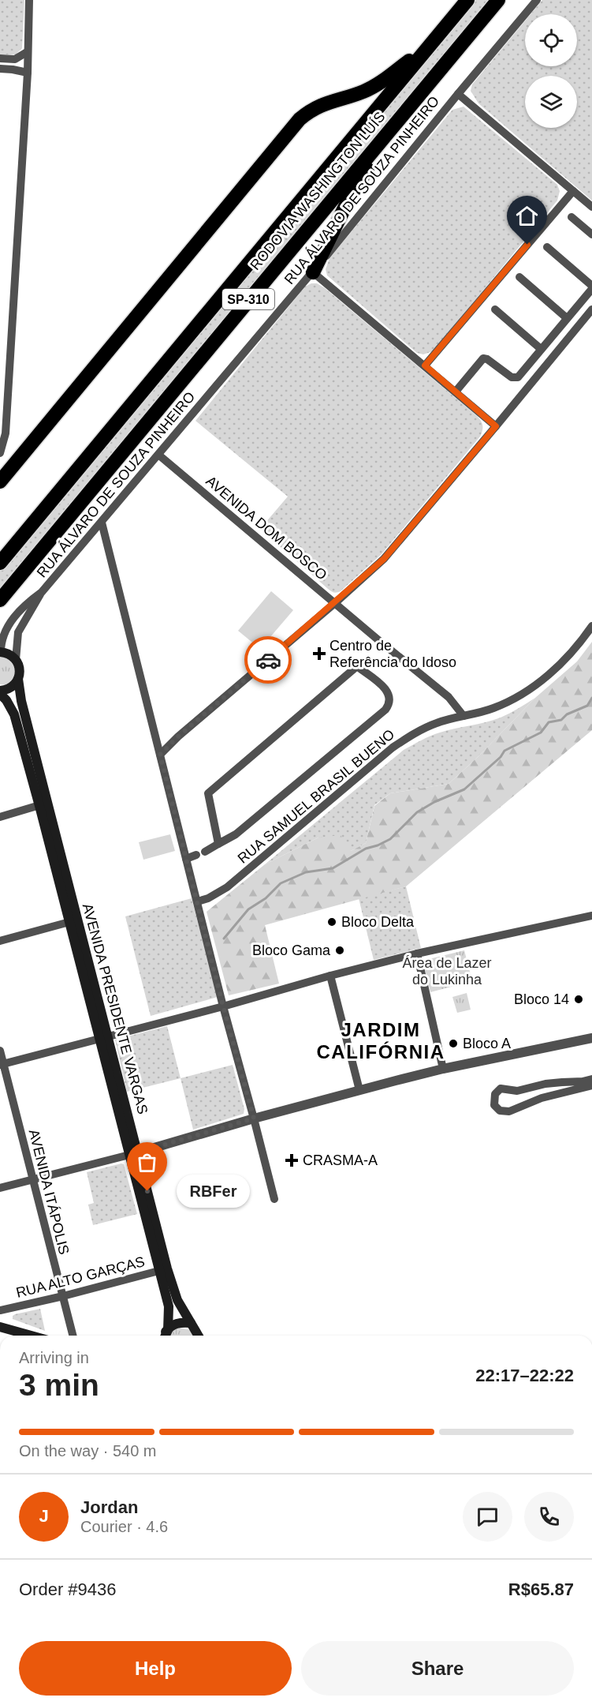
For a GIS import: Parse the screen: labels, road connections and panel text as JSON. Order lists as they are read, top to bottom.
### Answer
{
  "streets": {
    "highway": ["RODOVIA WASHINGTON LUÍS", "SP-310"],
    "main road": ["AVENIDA PRESIDENTE VARGAS"],
    "street": [
      "RUA ÁLVARO DE SOUZA PINHEIRO",
      "AVENIDA DOM BOSCO",
      "RUA SAMUEL BRASIL BUENO",
      "AVENIDA ITÁPOLIS",
      "RUA ALTO GARÇAS"
    ]
  },
  "crossings": [
    ["RUA ÁLVARO DE SOUZA PINHEIRO", "AVENIDA DOM BOSCO"],
    ["RUA ÁLVARO DE SOUZA PINHEIRO", "AVENIDA PRESIDENTE VARGAS"],
    ["AVENIDA DOM BOSCO", "RUA SAMUEL BRASIL BUENO"],
    ["AVENIDA PRESIDENTE VARGAS", "RUA ALTO GARÇAS"],
    ["AVENIDA ITÁPOLIS", "RUA ALTO GARÇAS"]
  ],
  "districts": ["JARDIM CALIFÓRNIA"],
  "parks": ["Área de Lazer do Lukinha"],
  "places": {
    "health": ["Centro de Referência do Idoso", "CRASMA-A"],
    "other": [
      "Bloco Delta",
      "Bloco Gama",
      "Bloco 14",
      "Bloco A",
      "RBFer"
    ]
  },
  "page": {
    "bubble": "RBFer",
    "heading": ["3 min", "Arriving in", "22:17–22:22"],
    "panel": [
      "Jordan",
      "Courier · 4.6",
      "Order #9436",
      "R$65.87"
    ],
    "bar": "On the way · 540 m",
    "round": "J",
    "buttons": ["Help", "Share"]
  }
}
